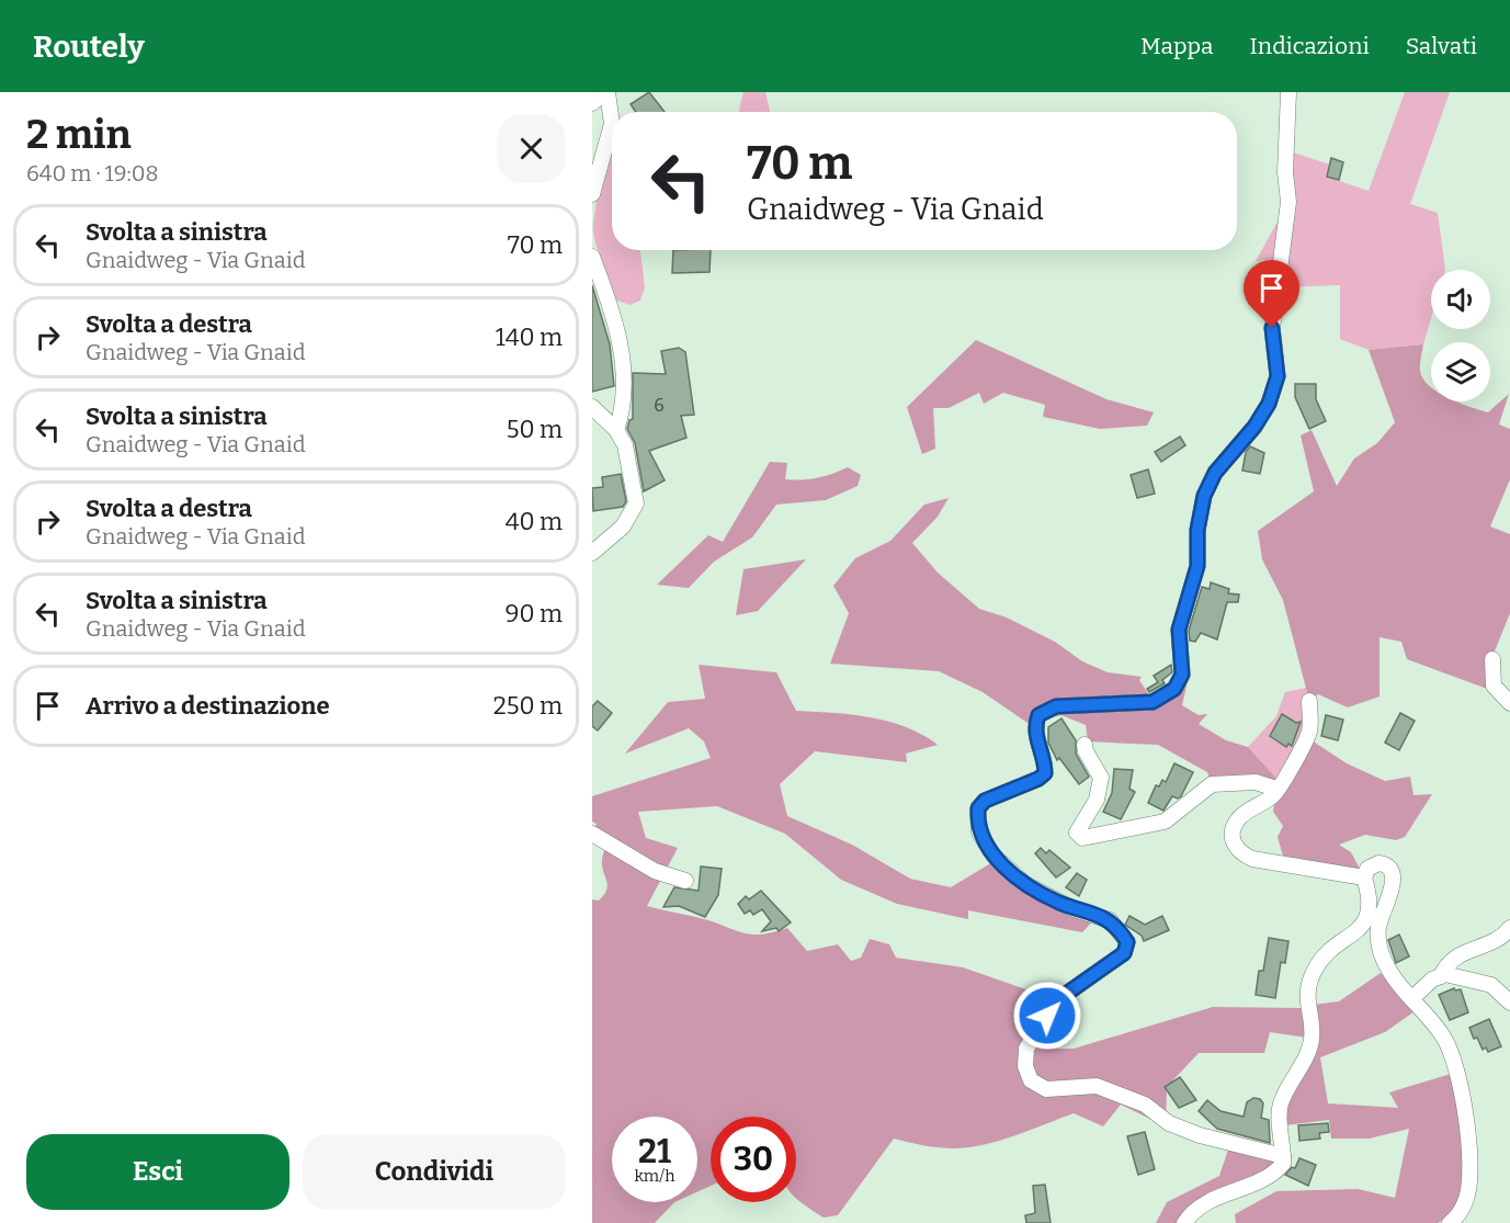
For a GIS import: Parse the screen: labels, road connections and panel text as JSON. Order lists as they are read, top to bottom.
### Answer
{
  "house_numbers": ["6"],
  "page": {
    "header": "Routely",
    "nav": ["Mappa", "Indicazioni", "Salvati"],
    "heading": ["2 min", "640 m · 19:08"],
    "turn": ["70 m", "Gnaidweg - Via Gnaid"],
    "list": [
      {
        "name": "Svolta a sinistra",
        "note": "Gnaidweg - Via Gnaid",
        "value": "70 m"
      },
      {
        "name": "Svolta a destra",
        "note": "Gnaidweg - Via Gnaid",
        "value": "140 m"
      },
      {
        "name": "Svolta a sinistra",
        "note": "Gnaidweg - Via Gnaid",
        "value": "50 m"
      },
      {
        "name": "Svolta a destra",
        "note": "Gnaidweg - Via Gnaid",
        "value": "40 m"
      },
      {
        "name": "Svolta a sinistra",
        "note": "Gnaidweg - Via Gnaid",
        "value": "90 m"
      },
      {
        "name": "Arrivo a destinazione",
        "value": "250 m"
      }
    ],
    "speed": "21 km/h",
    "limit": "30",
    "buttons": ["Esci", "Condividi"]
  }
}
